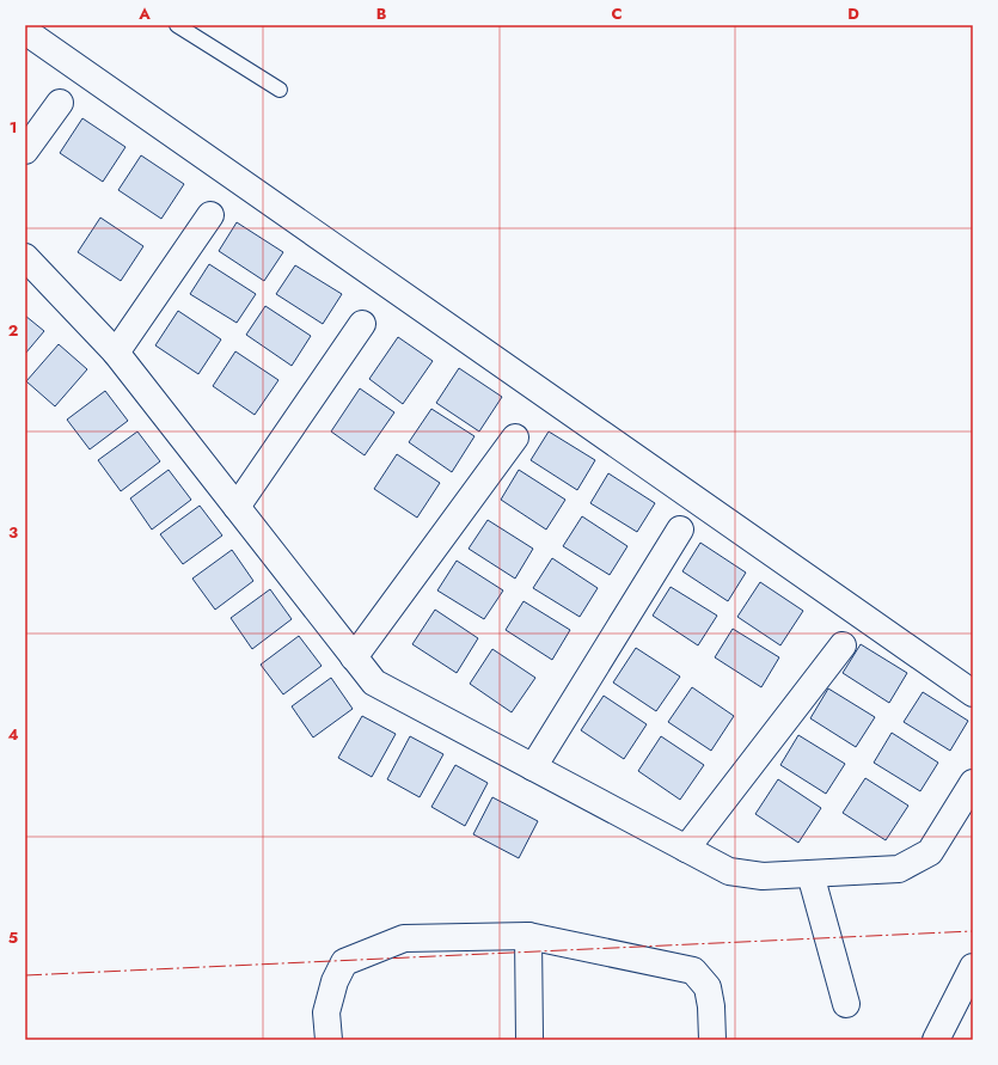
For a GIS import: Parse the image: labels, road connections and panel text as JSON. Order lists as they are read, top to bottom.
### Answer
{
  "grid": {
    "columns": [
      "A",
      "B",
      "C",
      "D"
    ],
    "rows": [
      "1",
      "2",
      "3",
      "4",
      "5"
    ]
  }
}
